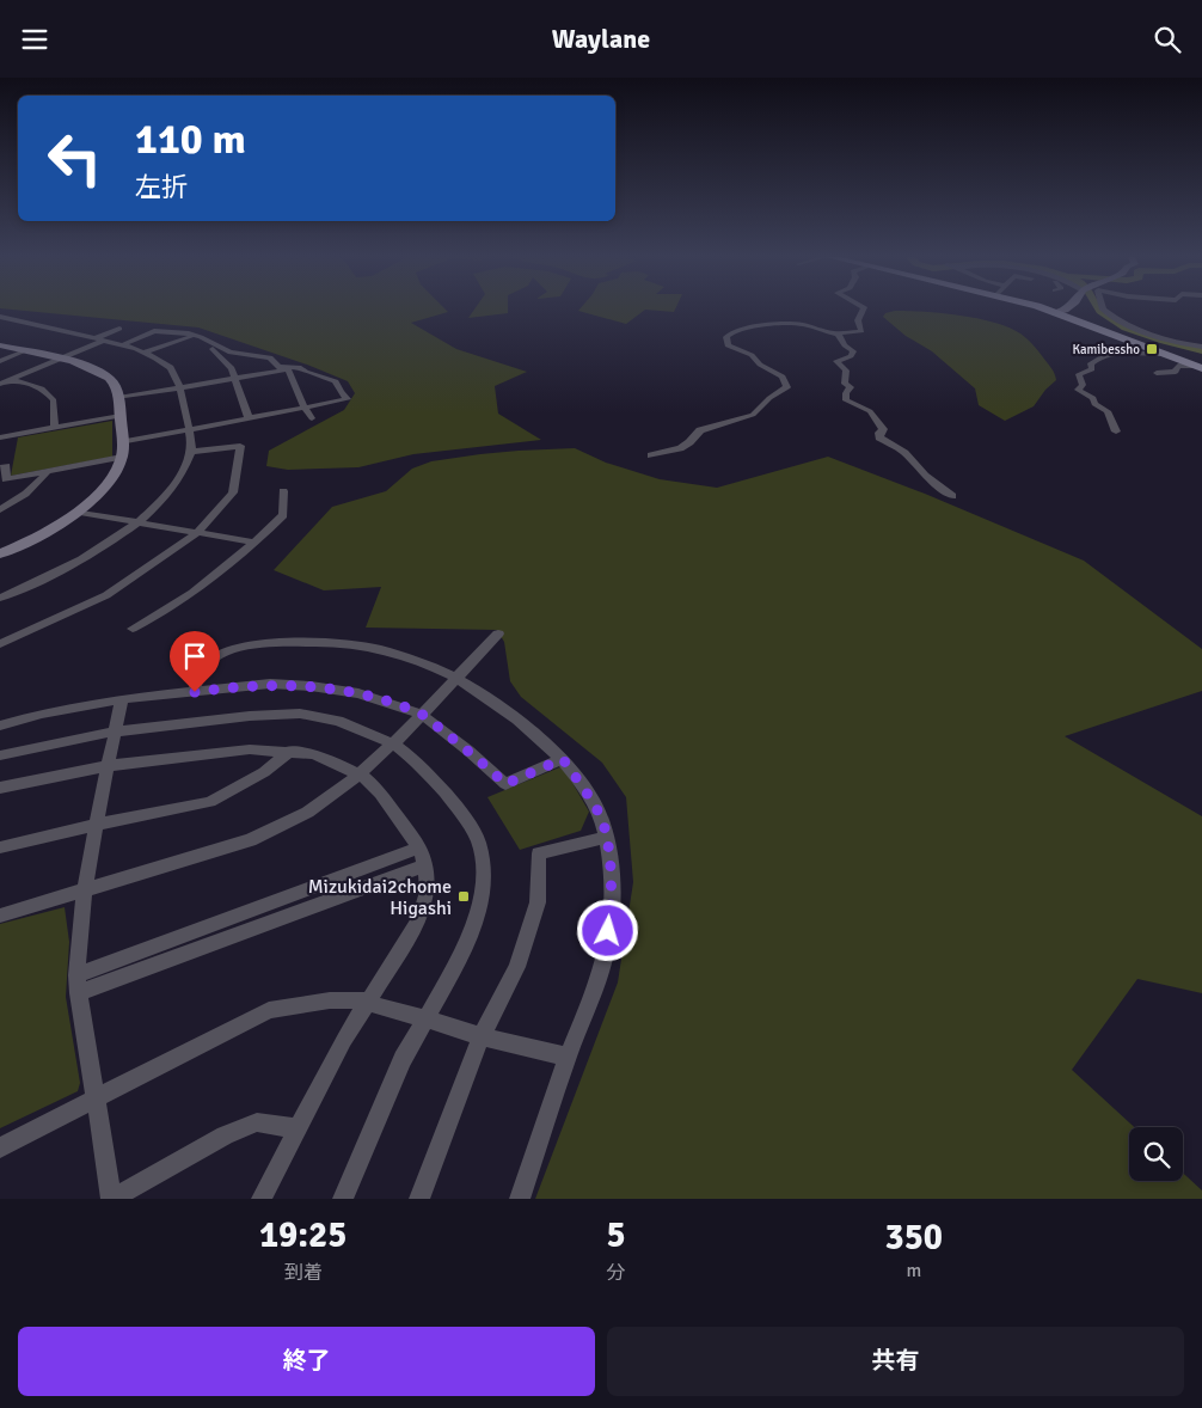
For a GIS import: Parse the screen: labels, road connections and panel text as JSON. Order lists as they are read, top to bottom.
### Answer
{
  "places": {
    "transit": ["Kamibessho", "Mizukidai2chome Higashi"]
  },
  "page": {
    "header": "Waylane",
    "turn": ["110 m", "左折"],
    "eta": [
      "19:25",
      "到着",
      "5",
      "分",
      "350",
      "m"
    ],
    "buttons": ["終了", "共有"]
  }
}
